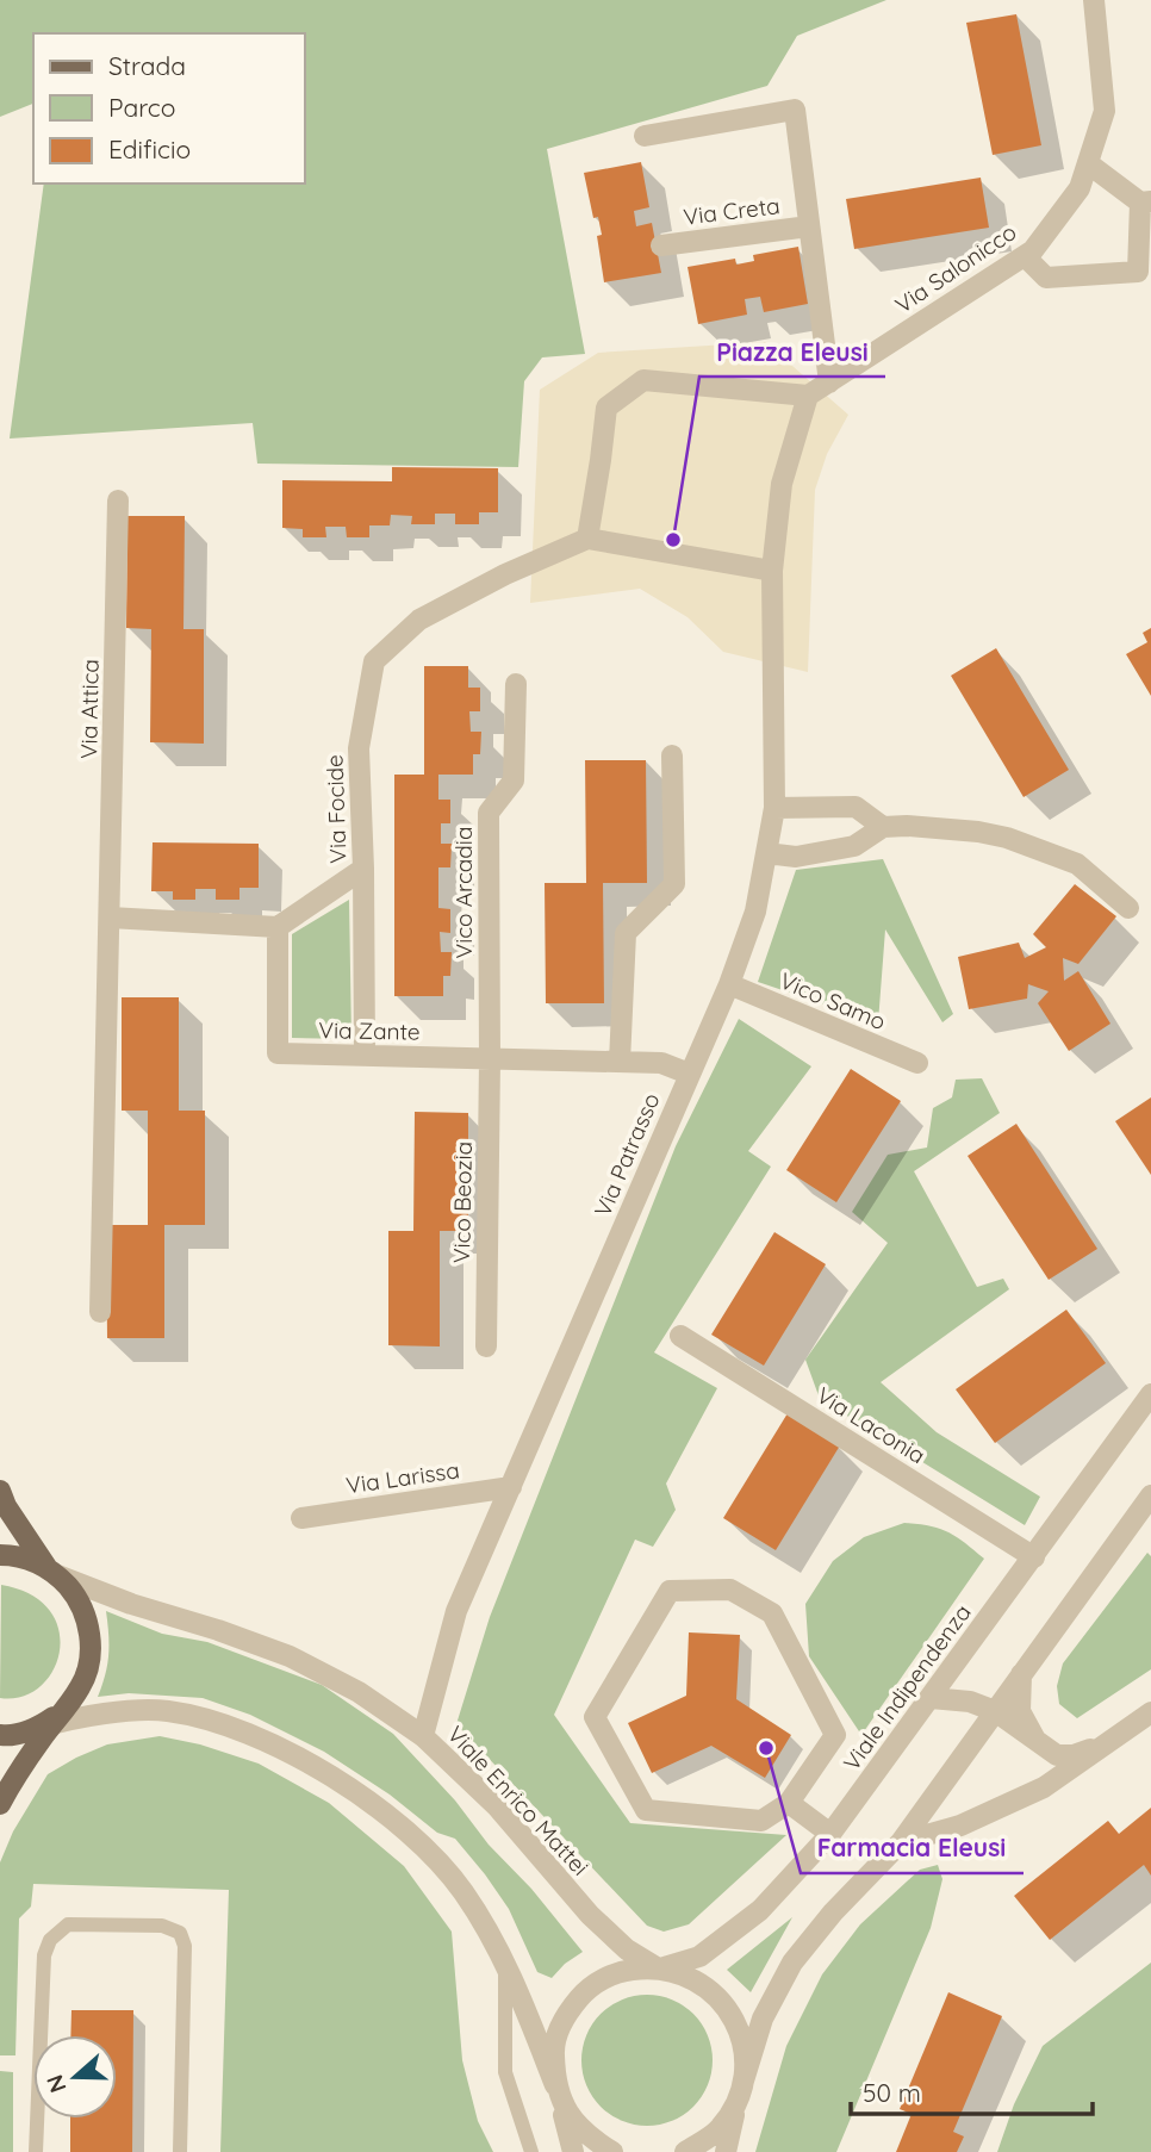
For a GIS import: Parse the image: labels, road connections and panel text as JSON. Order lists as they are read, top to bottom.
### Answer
{
  "streets": {
    "street": [
      "Via Creta",
      "Via Salonicco",
      "Via Attica",
      "Via Focide",
      "Vico Arcadia",
      "Vico Samo",
      "Via Zante",
      "Via Patrasso",
      "Vico Beozia",
      "Via Laconia",
      "Via Larissa",
      "Viale Indipendenza",
      "Viale Enrico Mattei"
    ]
  },
  "crossings": [
    ["Via Salonicco", "Via Patrasso"],
    ["Via Focide", "Via Zante"],
    ["Vico Arcadia", "Via Zante"],
    ["Vico Arcadia", "Vico Beozia"],
    ["Vico Samo", "Via Patrasso"],
    ["Via Zante", "Via Patrasso"],
    ["Via Zante", "Vico Beozia"],
    ["Via Patrasso", "Via Larissa"],
    ["Via Patrasso", "Viale Enrico Mattei"],
    ["Via Laconia", "Viale Indipendenza"],
    ["Viale Indipendenza", "Viale Enrico Mattei"]
  ],
  "places": ["Piazza Eleusi", "Farmacia Eleusi"],
  "legend": ["Strada", "Parco", "Edificio"],
  "scale_bar": "50 m",
  "north": "left"
}
